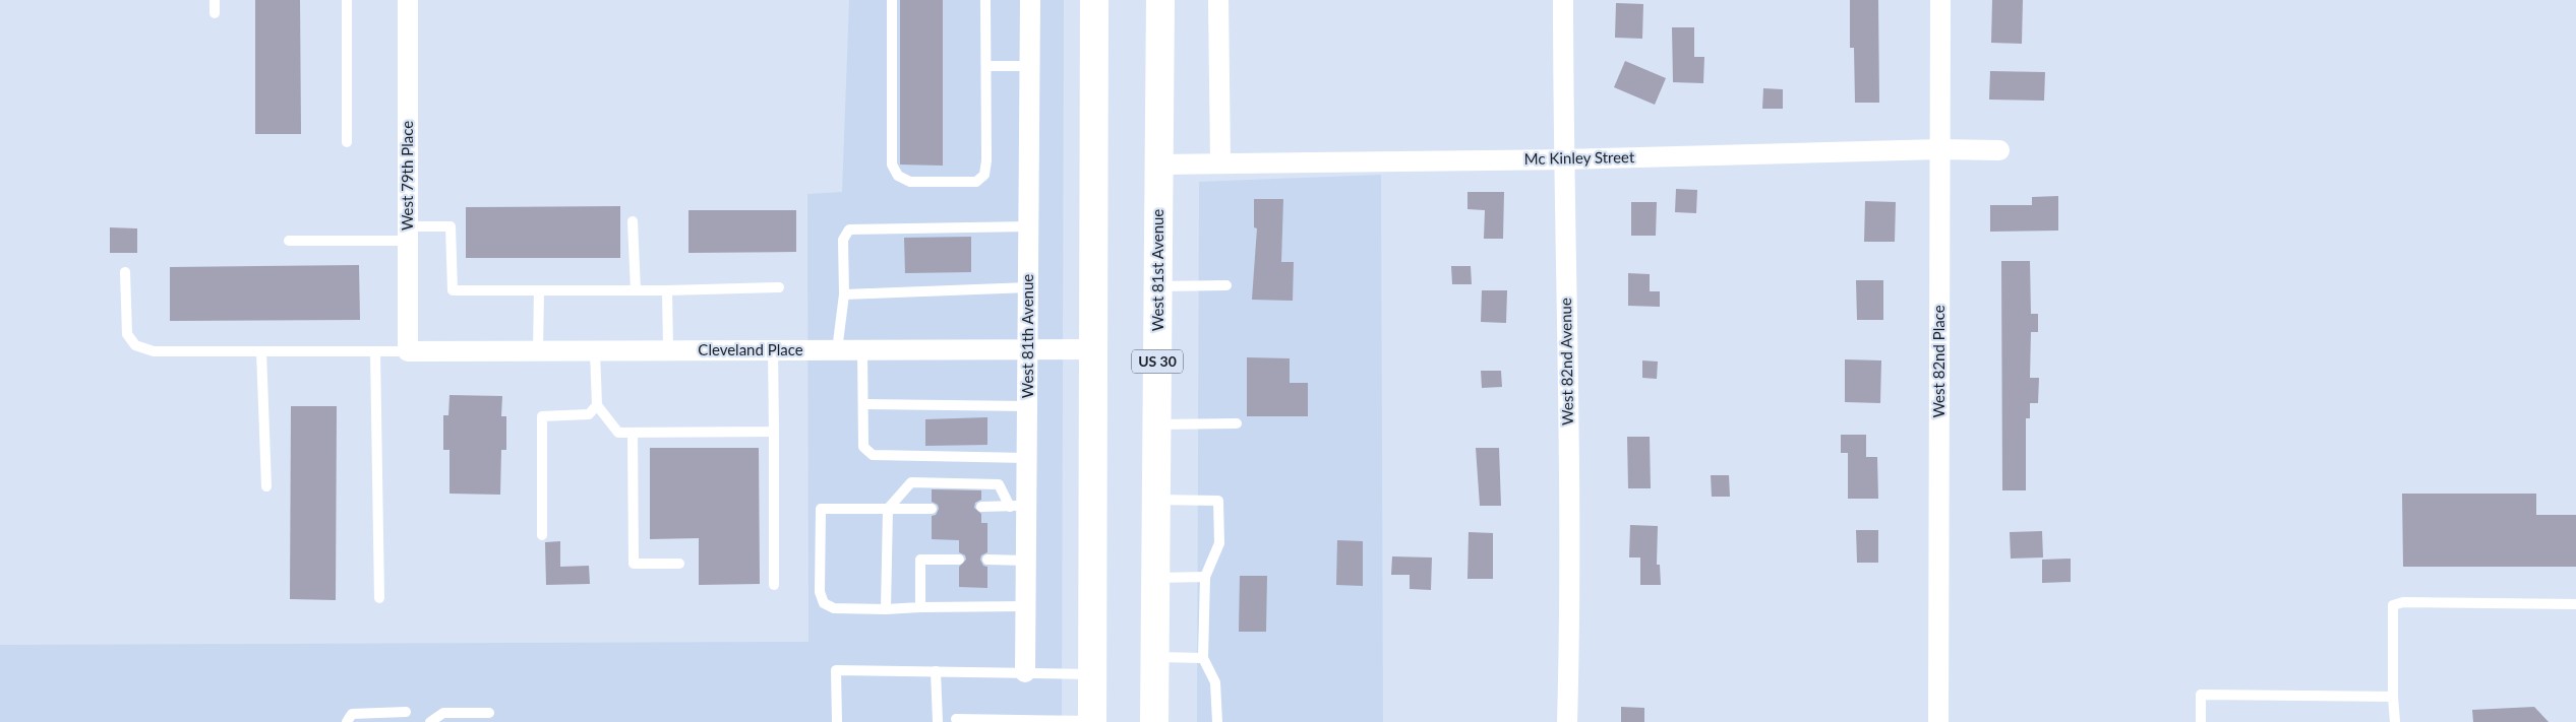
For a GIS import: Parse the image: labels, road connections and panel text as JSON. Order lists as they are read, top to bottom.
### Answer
{
  "streets": {
    "main road": ["West 81st Avenue", "US 30"],
    "street": [
      "Mc Kinley Street",
      "West 79th Place",
      "West 81th Avenue",
      "Cleveland Place",
      "West 82nd Avenue",
      "West 82nd Place"
    ]
  },
  "crossings": [
    ["Mc Kinley Street", "West 81st Avenue"],
    ["Mc Kinley Street", "West 82nd Avenue"],
    ["Mc Kinley Street", "West 82nd Place"],
    ["West 79th Place", "Cleveland Place"],
    ["West 81th Avenue", "Cleveland Place"]
  ]
}
